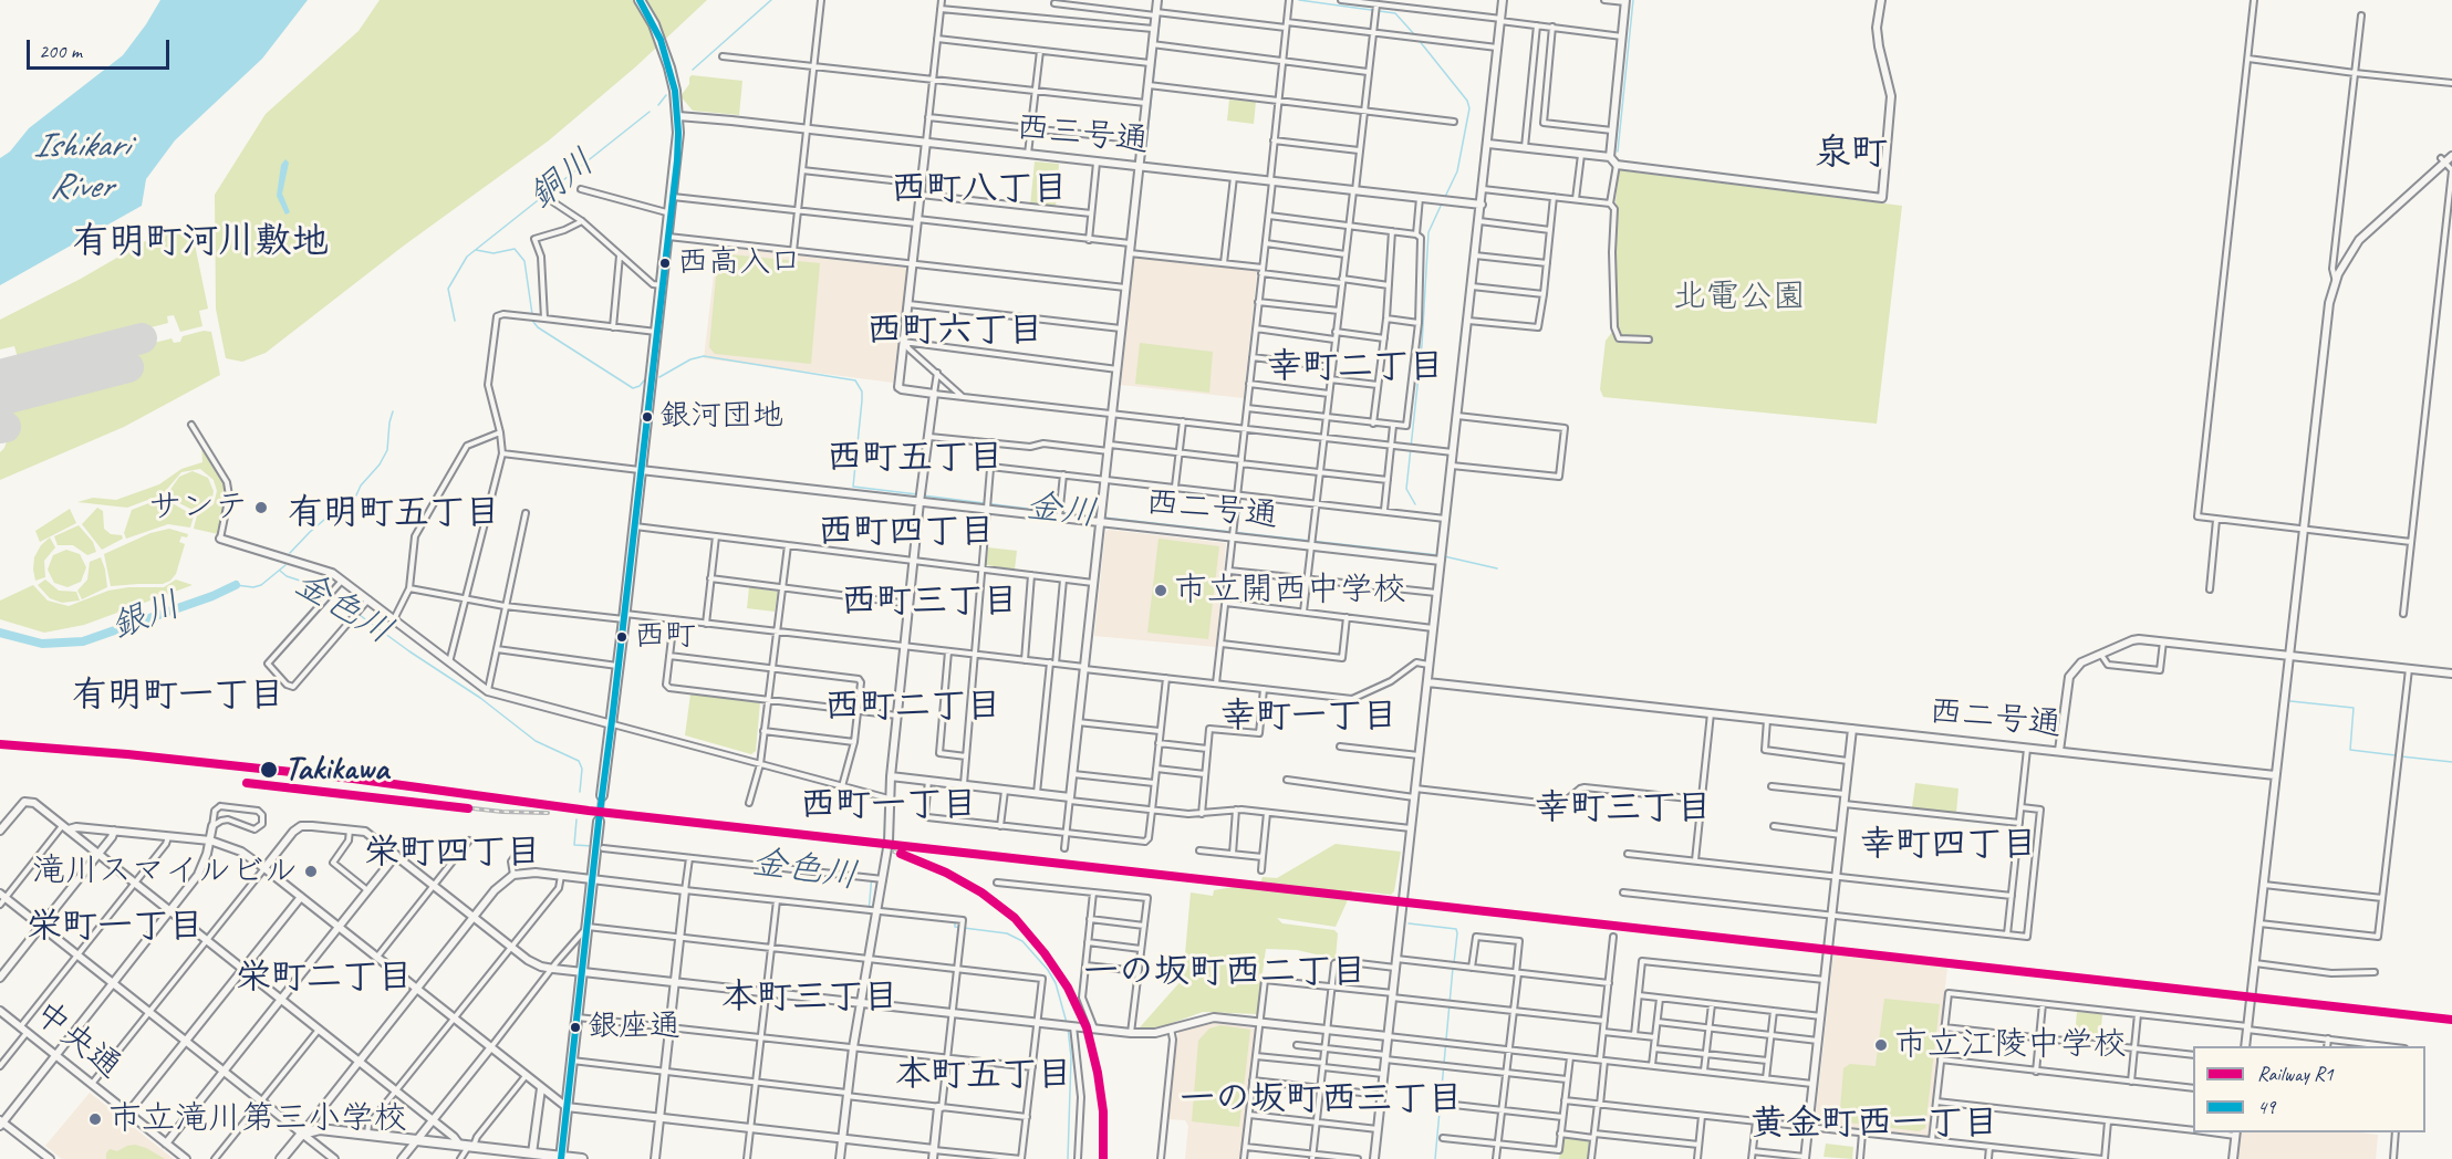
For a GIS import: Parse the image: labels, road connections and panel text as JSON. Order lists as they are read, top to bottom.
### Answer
{
  "streets": {
    "street": ["西三号通", "西二号通", "中央通"]
  },
  "districts": [
    "泉町",
    "西町八丁目",
    "有明町河川敷地",
    "西町六丁目",
    "幸町二丁目",
    "西町五丁目",
    "有明町五丁目",
    "西町四丁目",
    "西町三丁目",
    "有明町一丁目",
    "西町二丁目",
    "幸町一丁目",
    "西町一丁目",
    "幸町三丁目",
    "幸町四丁目",
    "栄町四丁目",
    "栄町一丁目",
    "一の坂町西二丁目",
    "栄町二丁目",
    "本町三丁目",
    "本町五丁目",
    "一の坂町西三丁目",
    "黄金町西一丁目"
  ],
  "water": [
    "Ishikari River",
    "銅川",
    "金川",
    "金色川",
    "銀川"
  ],
  "parks": ["北電公園"],
  "places": [
    "西高入口",
    "銀河団地",
    "サンテ",
    "市立開西中学校",
    "西町",
    "Takikawa",
    "滝川スマイルビル",
    "銀座通",
    "市立江陵中学校",
    "市立滝川第三小学校"
  ],
  "lines": ["transit line 49", "rail line R1"],
  "legend": ["Railway R1", "49"],
  "scale_bar": "200 m"
}
